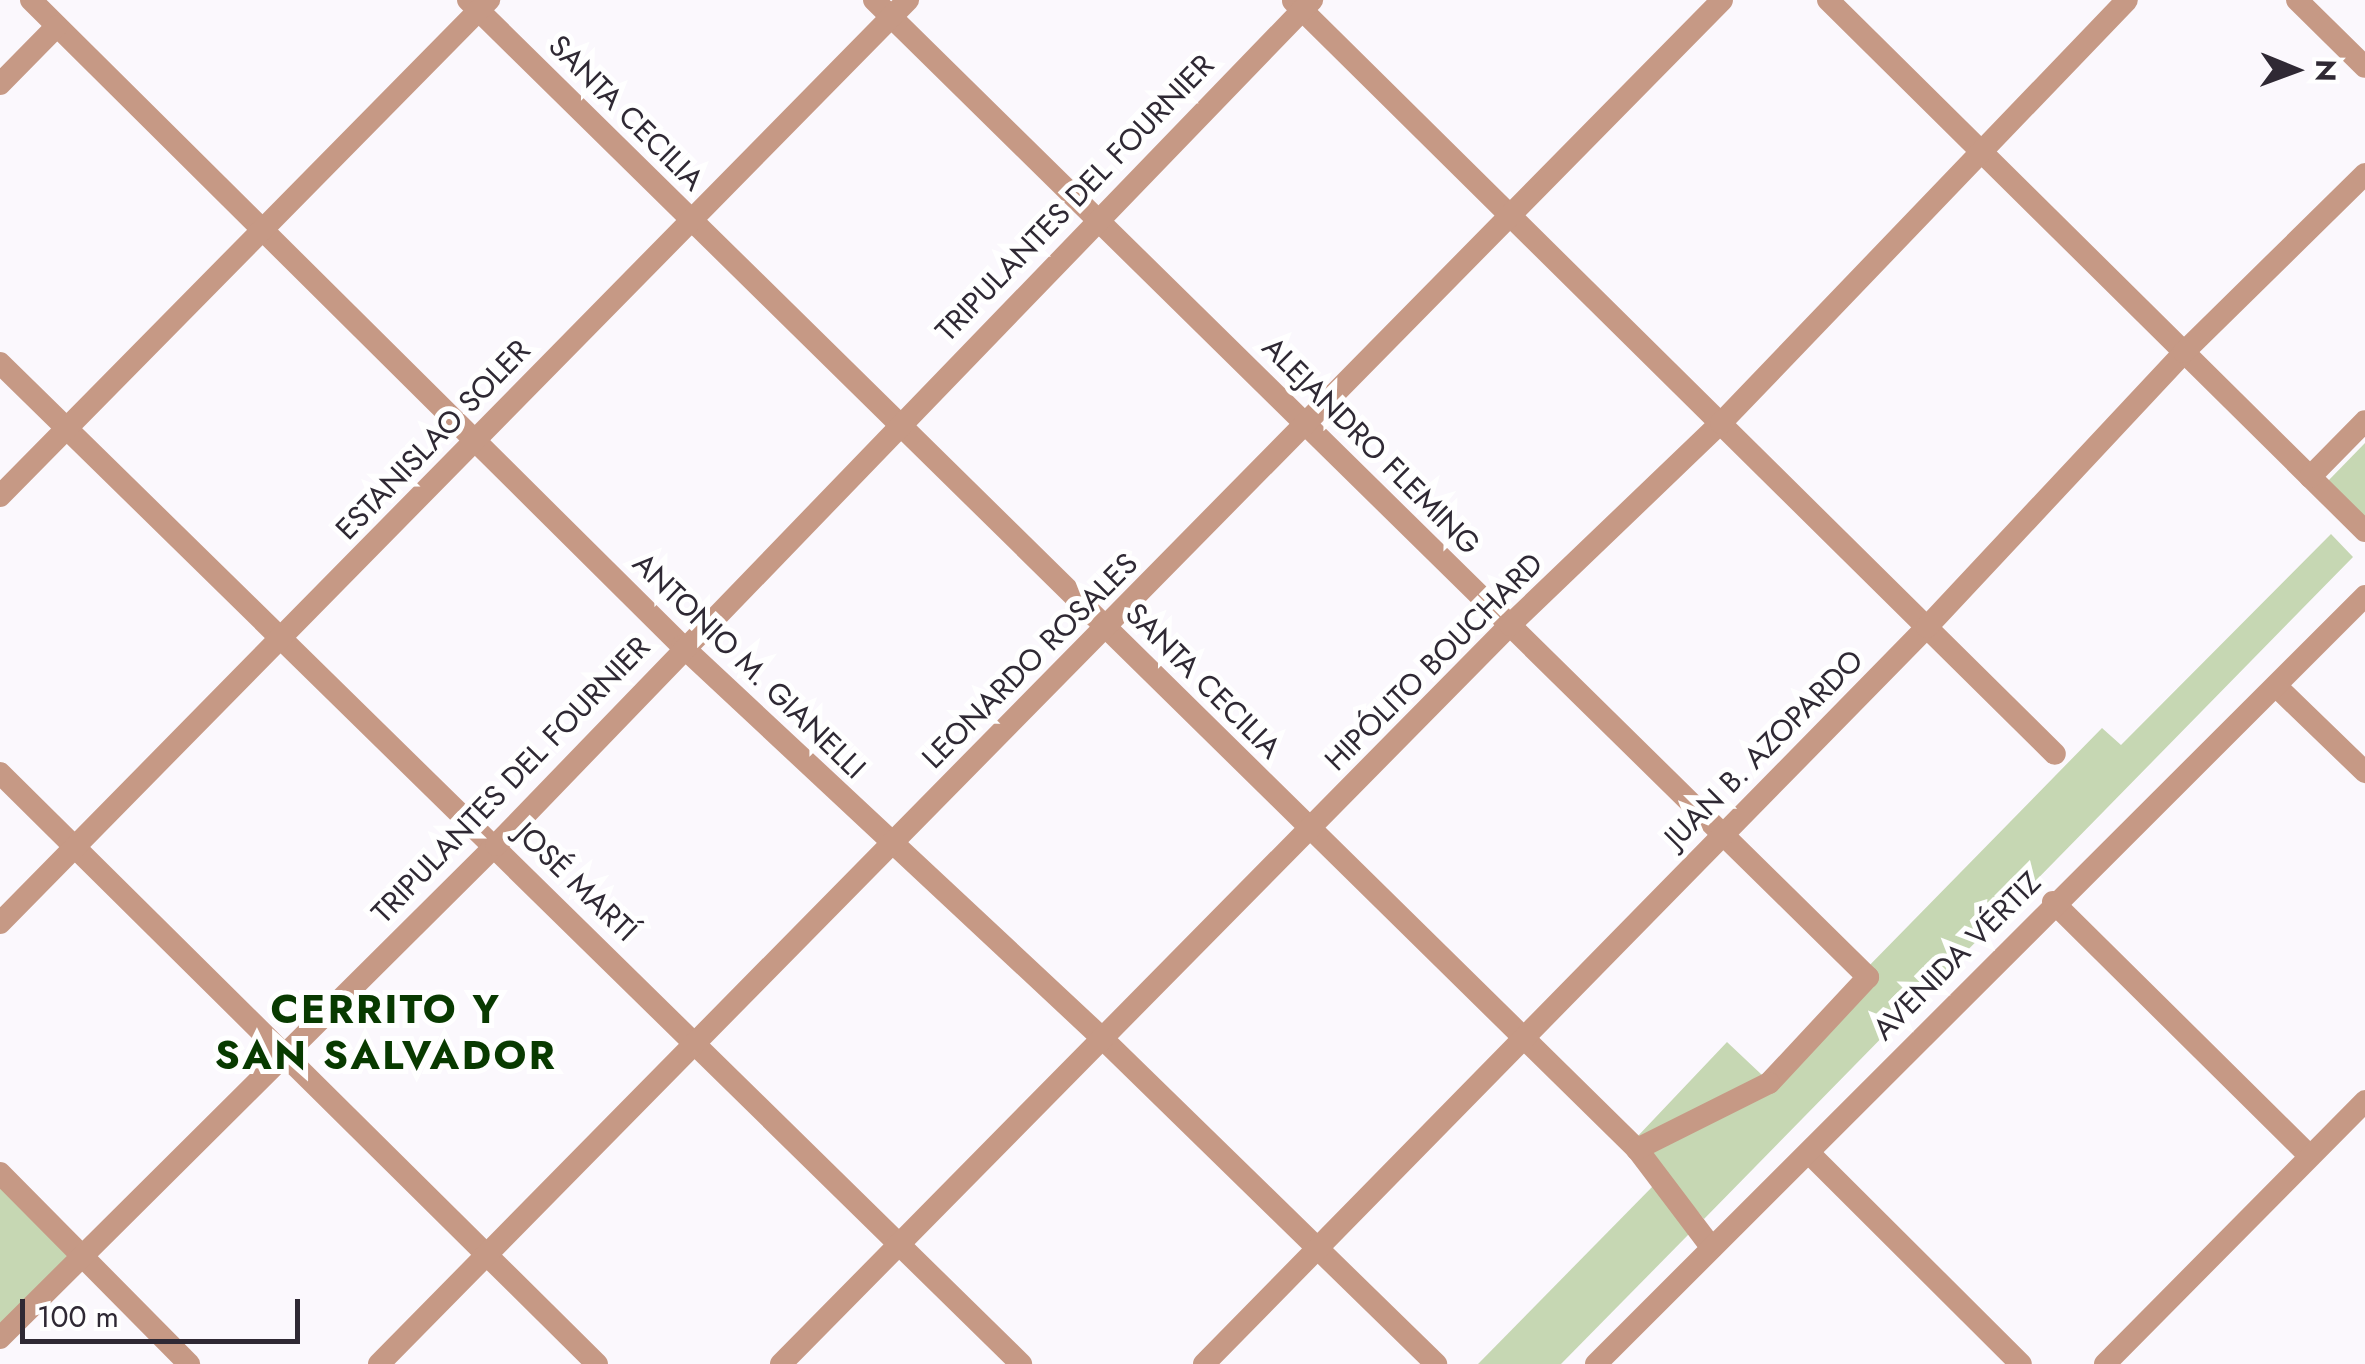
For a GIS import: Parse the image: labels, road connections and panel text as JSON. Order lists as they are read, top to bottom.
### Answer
{
  "streets": {
    "street": [
      "SANTA CECILIA",
      "TRIPULANTES DEL FOURNIER",
      "ESTANISLAO SOLER",
      "ALEJANDRO FLEMING",
      "LEONARDO ROSALES",
      "HIPÓLITO BOUCHARD",
      "ANTONIO M. GIANELLI",
      "JUAN B. AZOPARDO",
      "JOSÉ MARTÍ",
      "AVENIDA VÉRTIZ"
    ]
  },
  "crossings": [
    ["SANTA CECILIA", "TRIPULANTES DEL FOURNIER"],
    ["SANTA CECILIA", "ESTANISLAO SOLER"],
    ["SANTA CECILIA", "ALEJANDRO FLEMING"],
    ["SANTA CECILIA", "LEONARDO ROSALES"],
    ["SANTA CECILIA", "HIPÓLITO BOUCHARD"],
    ["SANTA CECILIA", "JUAN B. AZOPARDO"],
    ["SANTA CECILIA", "AVENIDA VÉRTIZ"],
    ["TRIPULANTES DEL FOURNIER", "ALEJANDRO FLEMING"],
    ["TRIPULANTES DEL FOURNIER", "ANTONIO M. GIANELLI"],
    ["TRIPULANTES DEL FOURNIER", "JOSÉ MARTÍ"],
    ["ESTANISLAO SOLER", "ALEJANDRO FLEMING"],
    ["ESTANISLAO SOLER", "ANTONIO M. GIANELLI"],
    ["ESTANISLAO SOLER", "JOSÉ MARTÍ"],
    ["ALEJANDRO FLEMING", "LEONARDO ROSALES"],
    ["ALEJANDRO FLEMING", "HIPÓLITO BOUCHARD"],
    ["ALEJANDRO FLEMING", "JUAN B. AZOPARDO"],
    ["LEONARDO ROSALES", "ANTONIO M. GIANELLI"],
    ["LEONARDO ROSALES", "JOSÉ MARTÍ"],
    ["HIPÓLITO BOUCHARD", "ANTONIO M. GIANELLI"],
    ["HIPÓLITO BOUCHARD", "JOSÉ MARTÍ"],
    ["ANTONIO M. GIANELLI", "JUAN B. AZOPARDO"]
  ],
  "districts": ["CERRITO Y SAN SALVADOR"],
  "scale_bar": "100 m",
  "north": "right"
}
